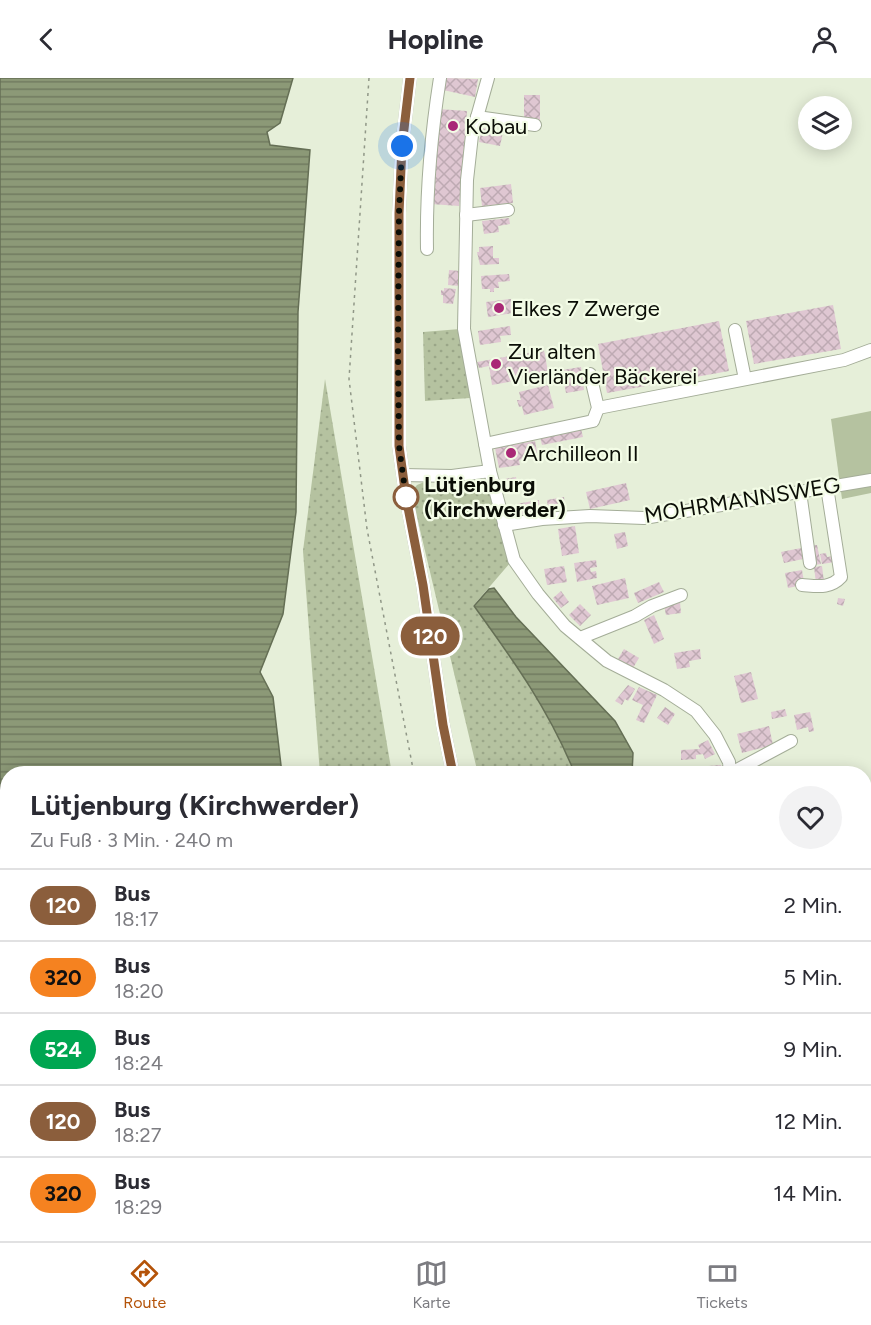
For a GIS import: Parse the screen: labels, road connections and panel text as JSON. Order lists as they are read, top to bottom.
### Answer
{
  "streets": {
    "street": ["MOHRMANNSWEG"]
  },
  "places": [
    "Kobau",
    "Elkes 7 Zwerge",
    "Zur alten Vierländer Bäckerei",
    "Archilleon II",
    "Lütjenburg (Kirchwerder)"
  ],
  "lines": ["bus line 120"],
  "page": {
    "header": "Hopline",
    "on_map": "120",
    "heading": ["Lütjenburg (Kirchwerder)", "Zu Fuß · 3 Min. · 240 m"],
    "list": [
      {
        "mark": "120",
        "name": "Bus",
        "note": "18:17",
        "value": "2 Min."
      },
      {
        "mark": "320",
        "name": "Bus",
        "note": "18:20",
        "value": "5 Min."
      },
      {
        "mark": "524",
        "name": "Bus",
        "note": "18:24",
        "value": "9 Min."
      },
      {
        "mark": "120",
        "name": "Bus",
        "note": "18:27",
        "value": "12 Min."
      },
      {
        "mark": "320",
        "name": "Bus",
        "note": "18:29",
        "value": "14 Min."
      }
    ],
    "tabs": ["Route", "Karte", "Tickets"]
  }
}
